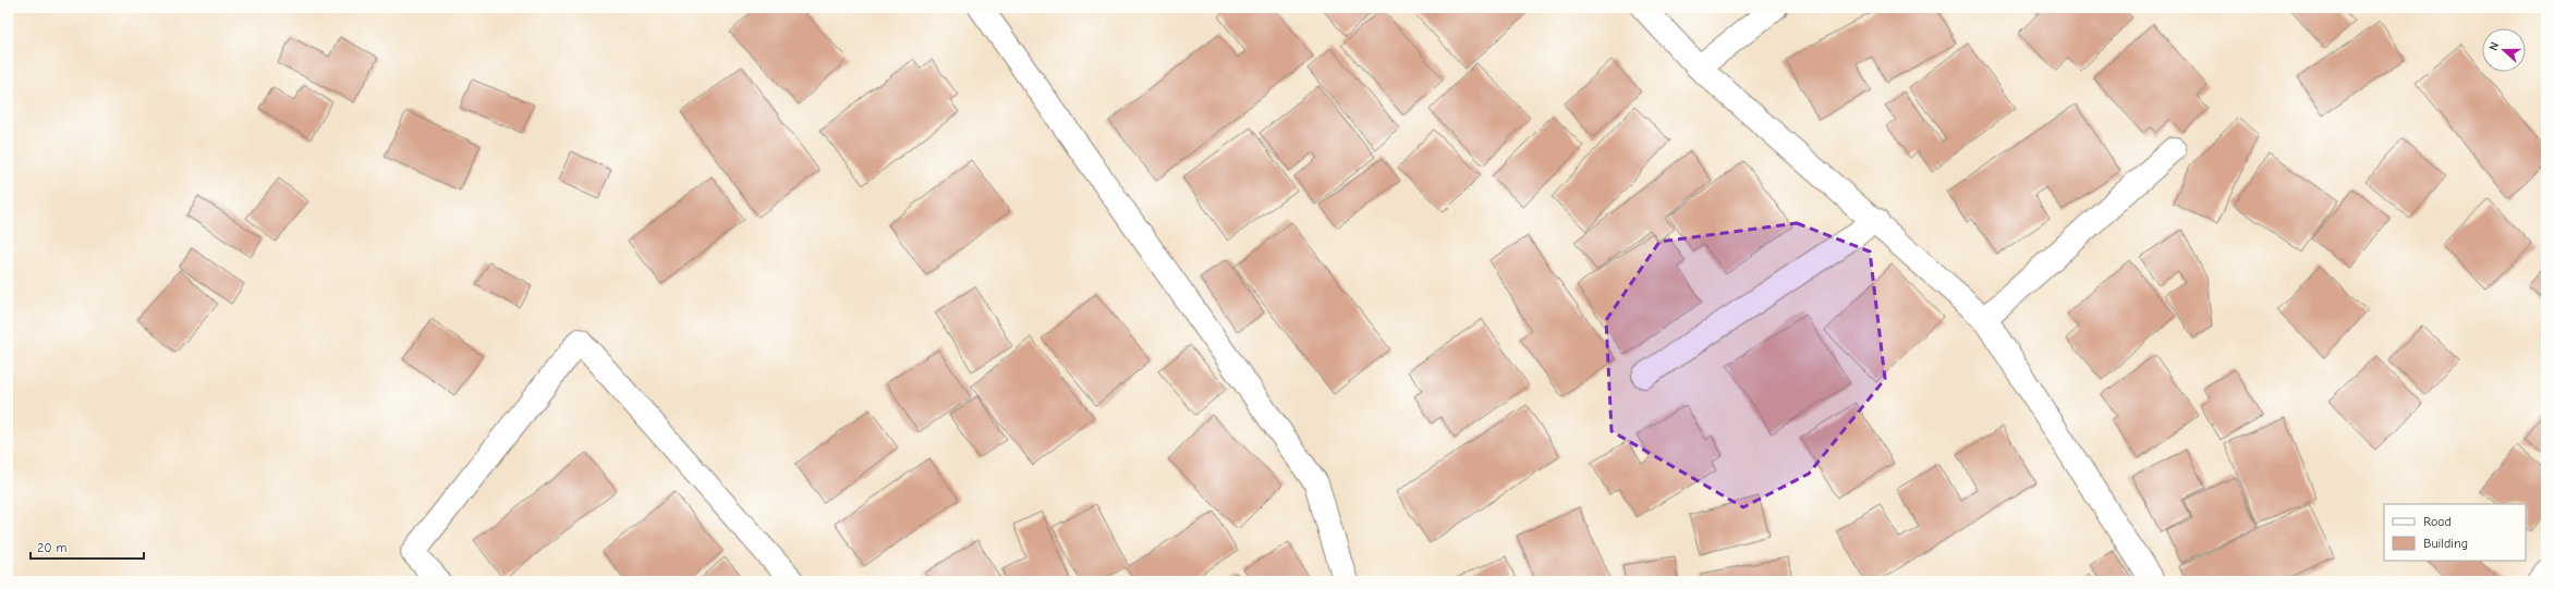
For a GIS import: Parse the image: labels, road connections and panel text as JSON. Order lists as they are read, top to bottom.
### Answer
{
  "legend": ["Road", "Building"],
  "scale_bar": "20 m",
  "north": "left"
}
